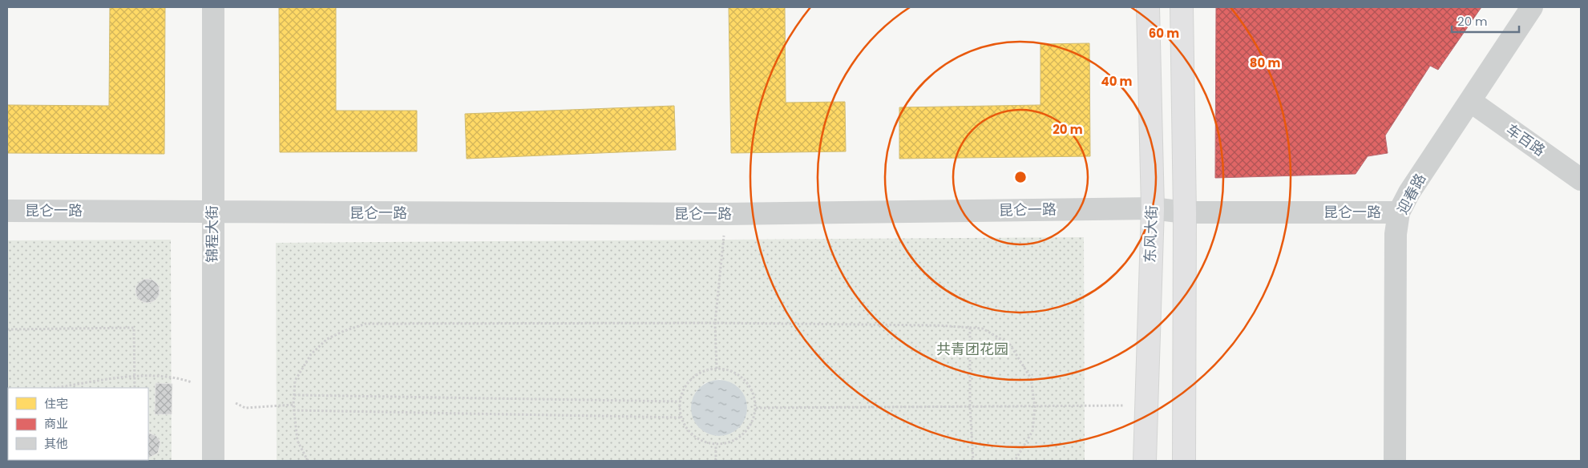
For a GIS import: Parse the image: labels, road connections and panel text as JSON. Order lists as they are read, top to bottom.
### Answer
{
  "streets": {
    "main road": ["东风大街"],
    "street": [
      "车百路",
      "迎春路",
      "昆仑一路",
      "锦程大街"
    ]
  },
  "crossings": [
    ["车百路", "迎春路"],
    ["迎春路", "昆仑一路"],
    ["昆仑一路", "锦程大街"],
    ["昆仑一路", "东风大街"]
  ],
  "parks": ["共青团花园"],
  "legend": ["住宅", "商业", "其他"],
  "scale_bar": "20 m",
  "rings": [
    "60 m",
    "80 m",
    "40 m",
    "20 m"
  ]
}
